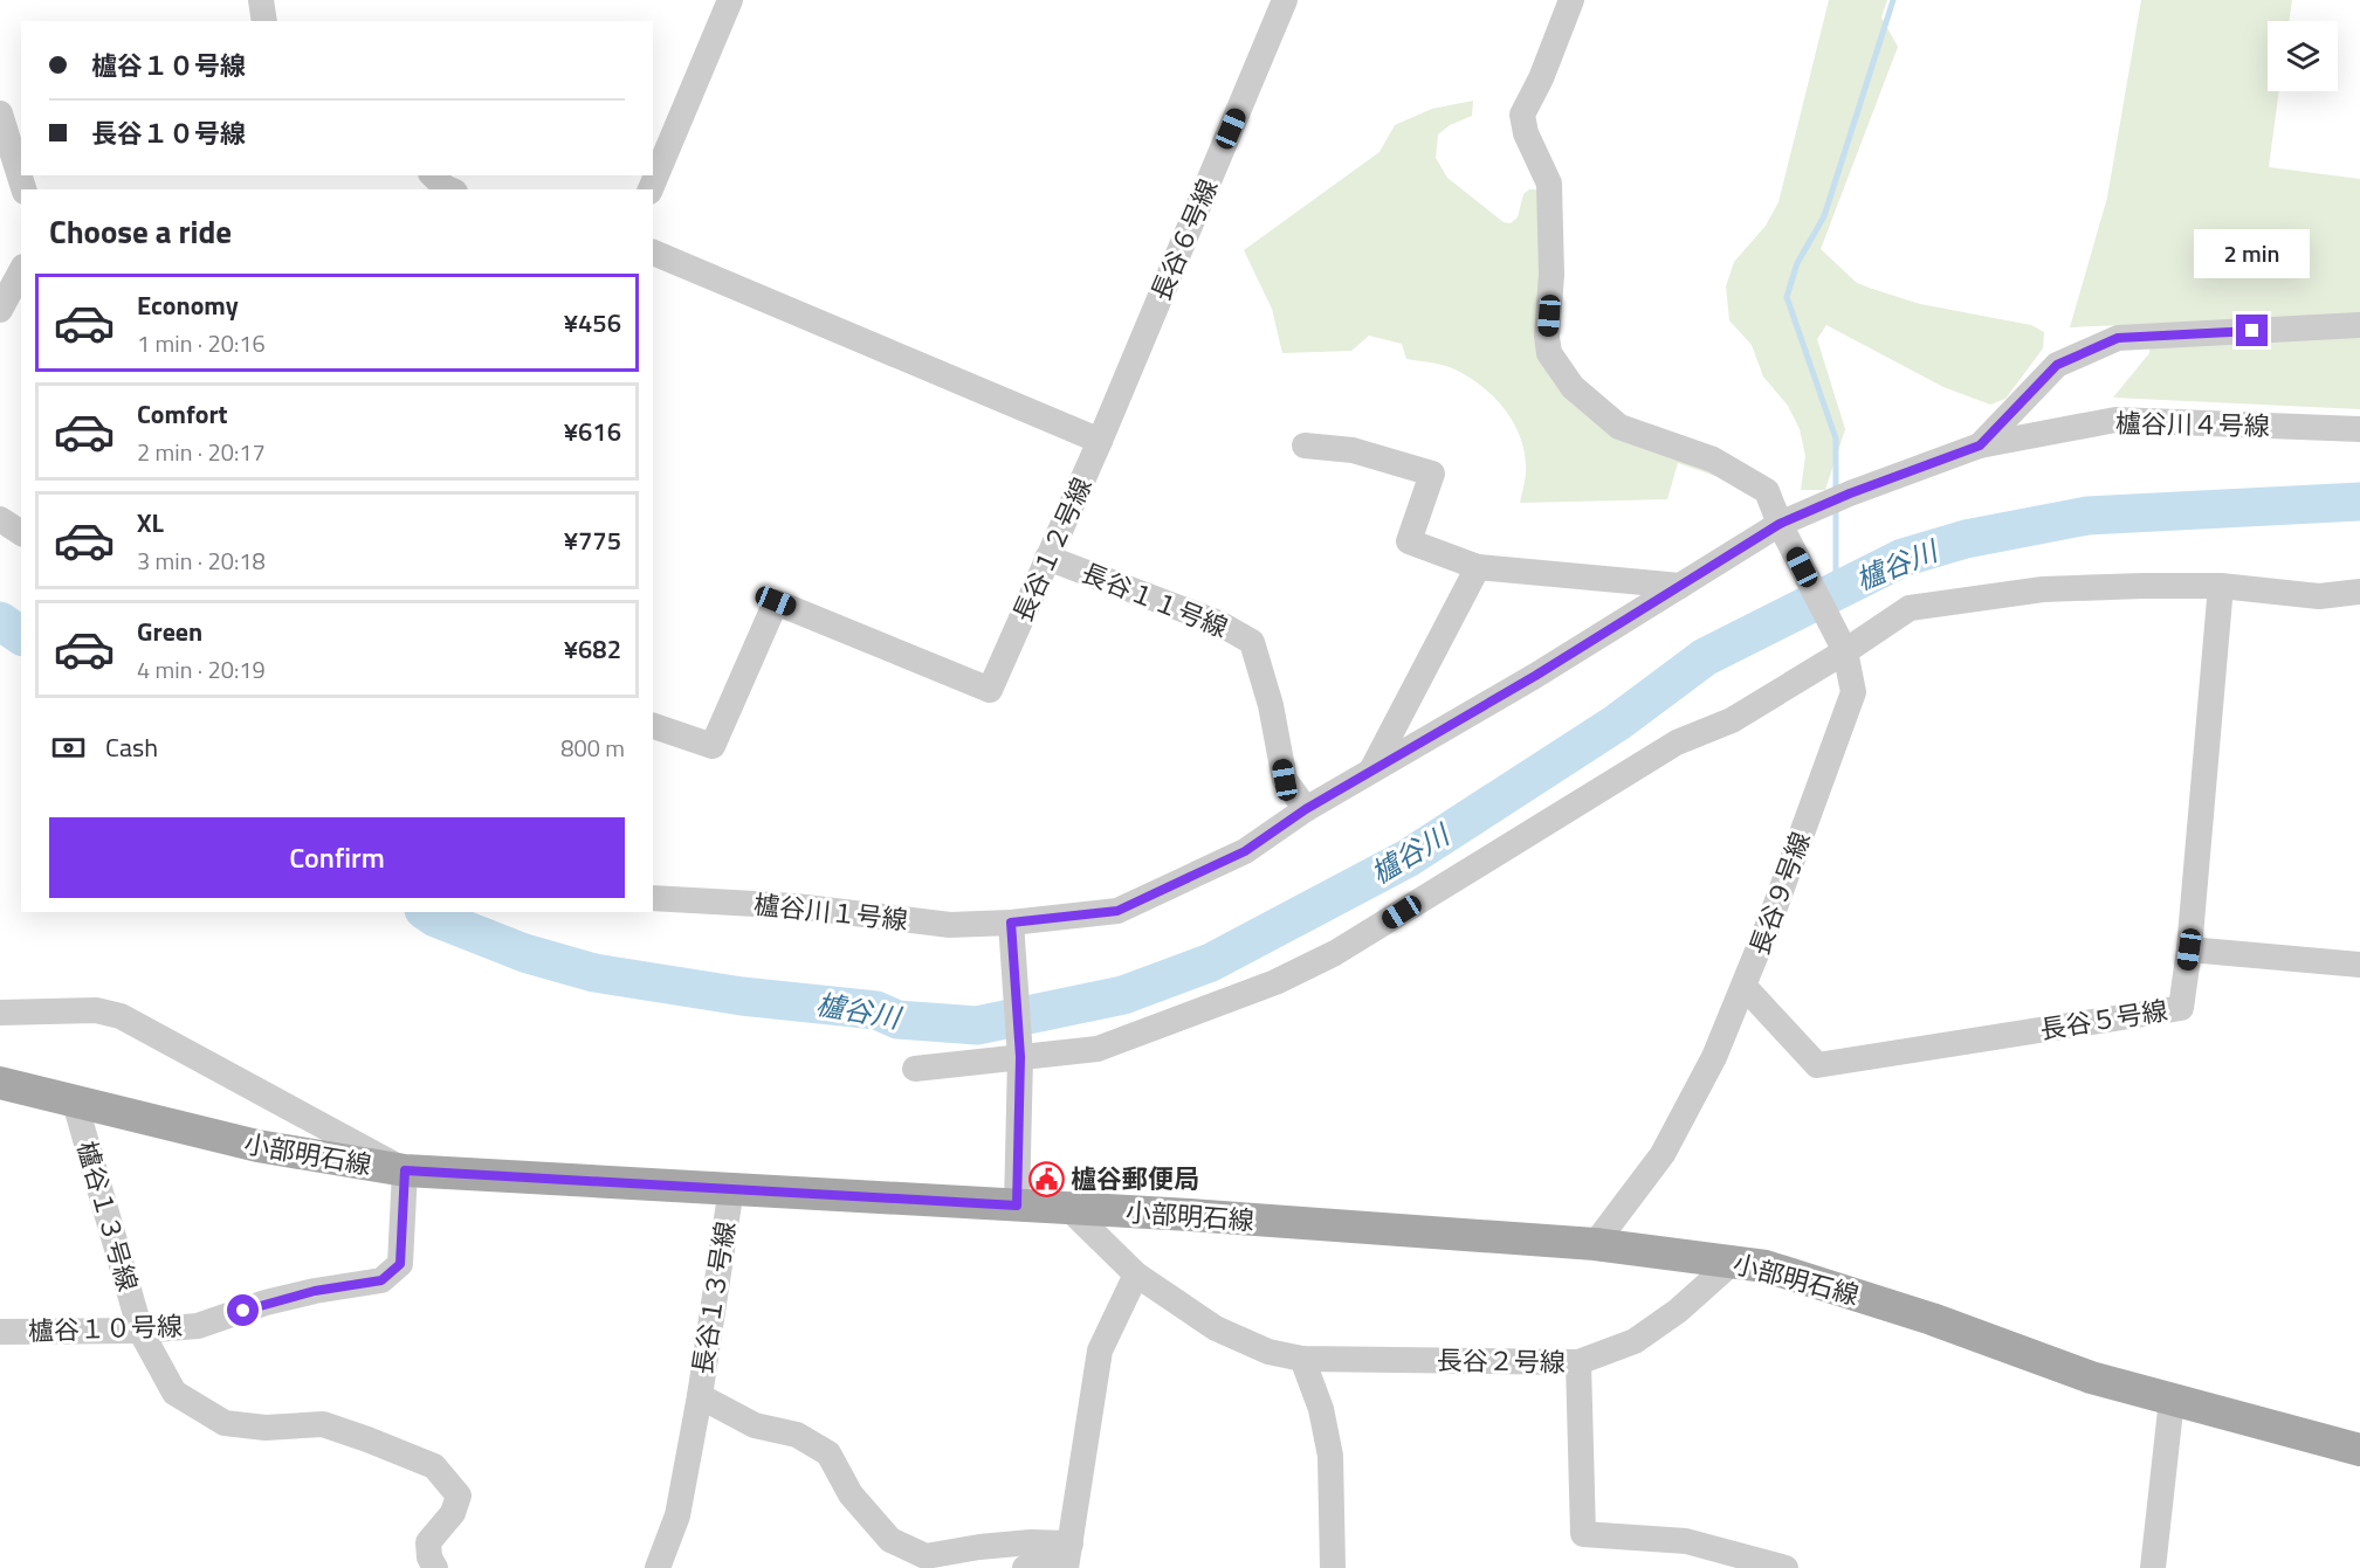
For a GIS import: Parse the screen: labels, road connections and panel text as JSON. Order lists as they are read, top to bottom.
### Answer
{
  "streets": {
    "main road": ["小部明石線"],
    "street": [
      "長谷６号線",
      "櫨谷川４号線",
      "長谷１２号線",
      "長谷１１号線",
      "長谷９号線",
      "櫨谷川１号線",
      "長谷５号線",
      "櫨谷１３号線",
      "長谷１３号線",
      "櫨谷１０号線",
      "長谷２号線"
    ]
  },
  "crossings": [
    ["長谷６号線", "長谷１２号線"],
    ["櫨谷川４号線", "長谷１１号線"],
    ["櫨谷川４号線", "長谷９号線"],
    ["櫨谷川４号線", "櫨谷川１号線"],
    ["長谷１２号線", "長谷１１号線"],
    ["長谷９号線", "長谷５号線"],
    ["長谷９号線", "小部明石線"],
    ["小部明石線", "櫨谷１３号線"],
    ["小部明石線", "長谷１３号線"],
    ["小部明石線", "櫨谷１０号線"],
    ["小部明石線", "長谷２号線"],
    ["櫨谷１３号線", "櫨谷１０号線"]
  ],
  "water": ["櫨谷川"],
  "places": {
    "public building": ["櫨谷郵便局"]
  },
  "page": {
    "banner": ["櫨谷１０号線", "長谷１０号線"],
    "heading": "Choose a ride",
    "bubble": "2 min",
    "list": [
      {
        "name": "Economy",
        "note": "1 min · 20:16",
        "value": "¥456"
      },
      {
        "name": "Comfort",
        "note": "2 min · 20:17",
        "value": "¥616"
      },
      {
        "name": "XL",
        "note": "3 min · 20:18",
        "value": "¥775"
      },
      {
        "name": "Green",
        "note": "4 min · 20:19",
        "value": "¥682"
      }
    ],
    "pay": ["Cash", "800 m"],
    "buttons": "Confirm"
  }
}
